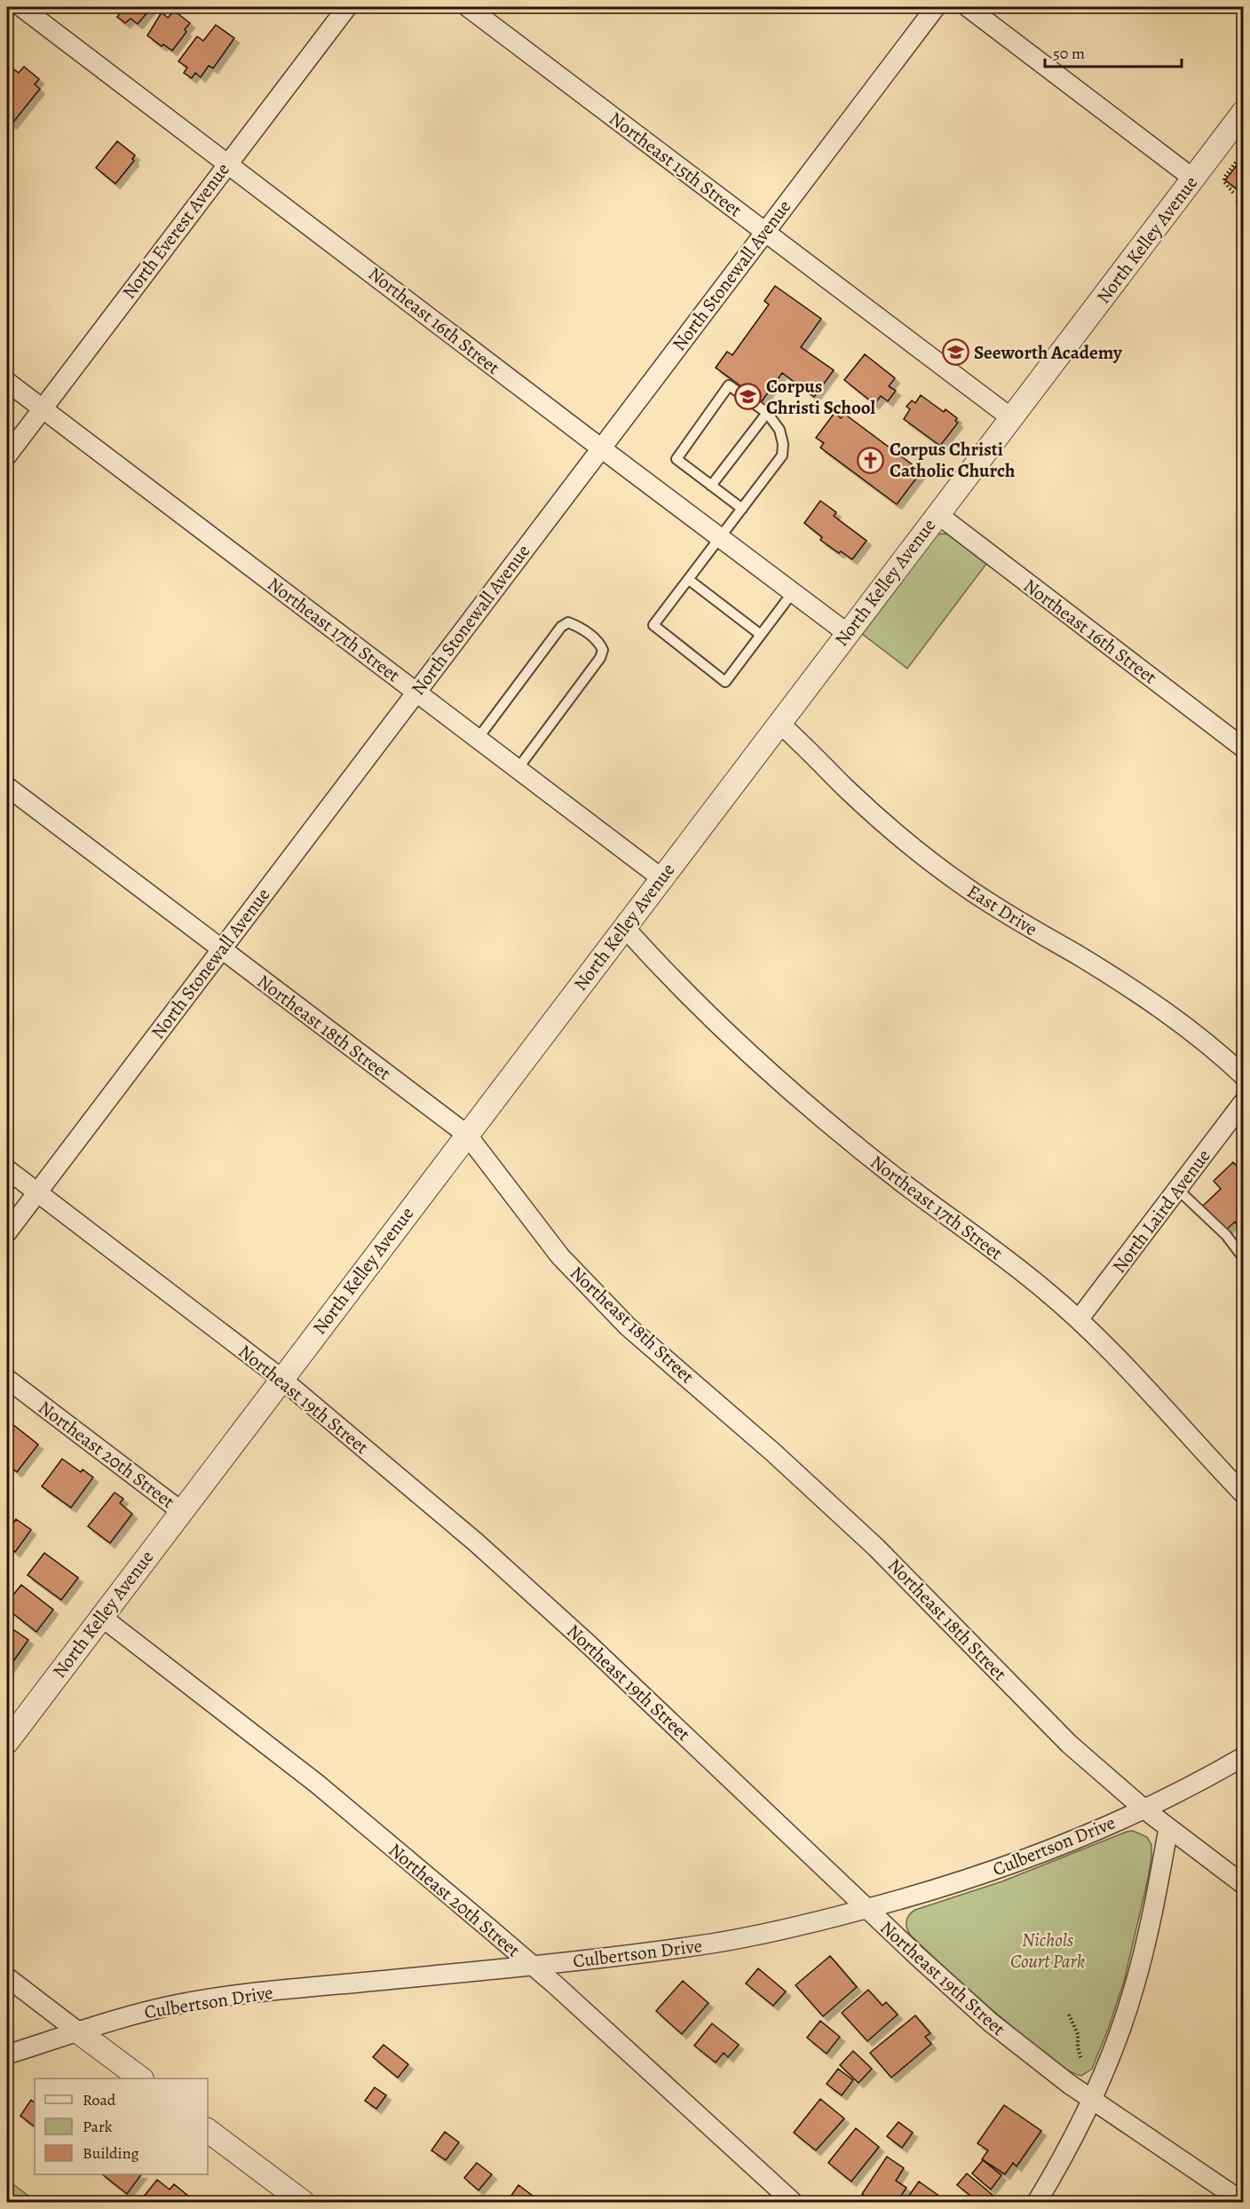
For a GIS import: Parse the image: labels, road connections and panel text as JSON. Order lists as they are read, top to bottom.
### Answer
{
  "streets": {
    "street": [
      "Northeast 15th Street",
      "North Everest Avenue",
      "North Kelley Avenue",
      "North Stonewall Avenue",
      "Northeast 16th Street",
      "Northeast 17th Street",
      "East Drive",
      "Northeast 18th Street",
      "North Laird Avenue",
      "Northeast 19th Street",
      "Northeast 20th Street",
      "Culbertson Drive"
    ]
  },
  "crossings": [
    ["Northeast 15th Street", "North Kelley Avenue"],
    ["Northeast 15th Street", "North Stonewall Avenue"],
    ["North Everest Avenue", "Northeast 16th Street"],
    ["North Everest Avenue", "Northeast 17th Street"],
    ["North Kelley Avenue", "Northeast 16th Street"],
    ["North Kelley Avenue", "Northeast 17th Street"],
    ["North Kelley Avenue", "East Drive"],
    ["North Kelley Avenue", "Northeast 18th Street"],
    ["North Kelley Avenue", "Northeast 19th Street"],
    ["North Kelley Avenue", "Northeast 20th Street"],
    ["North Stonewall Avenue", "Northeast 16th Street"],
    ["North Stonewall Avenue", "Northeast 17th Street"],
    ["North Stonewall Avenue", "Northeast 18th Street"],
    ["North Stonewall Avenue", "Northeast 19th Street"],
    ["Northeast 17th Street", "North Laird Avenue"],
    ["Northeast 18th Street", "Culbertson Drive"],
    ["Northeast 19th Street", "Culbertson Drive"],
    ["Northeast 20th Street", "Culbertson Drive"]
  ],
  "parks": ["Nichols Court Park"],
  "places": {
    "school or university": ["Seeworth Academy", "Corpus Christi School"],
    "church": ["Corpus Christi Catholic Church"]
  },
  "legend": ["Road", "Park", "Building"],
  "scale_bar": "50 m"
}
